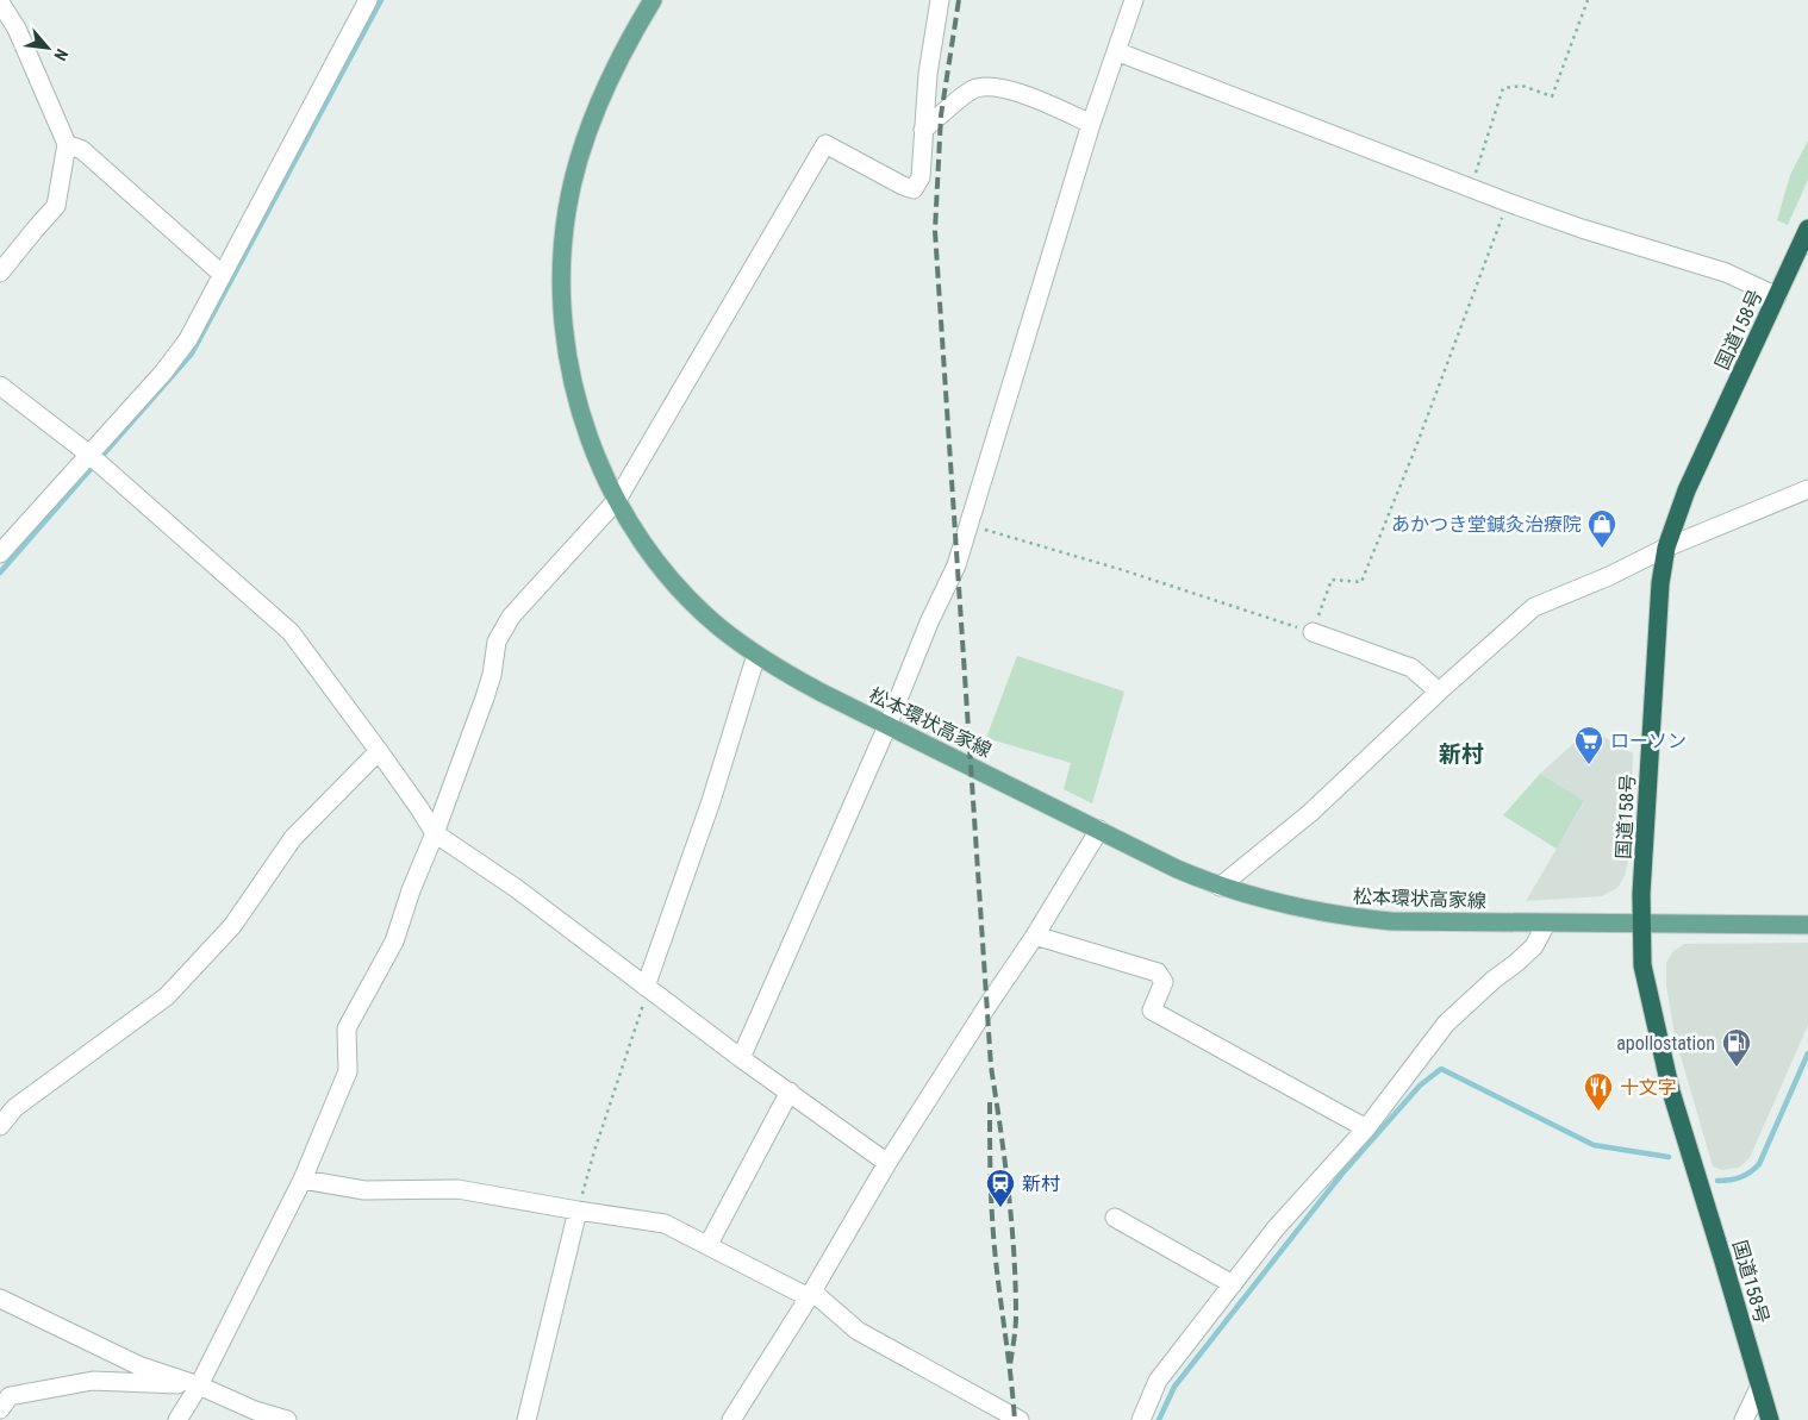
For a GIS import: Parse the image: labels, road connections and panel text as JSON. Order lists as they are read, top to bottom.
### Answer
{
  "streets": {
    "highway": ["国道158号"],
    "main road": ["松本環状高家線"]
  },
  "crossings": [
    ["国道158号", "松本環状高家線"]
  ],
  "districts": ["新村"],
  "places": {
    "shop": ["あかつき堂鍼灸治療院"],
    "supermarket": ["ローソン"],
    "fuel station": ["apollostation"],
    "restaurant": ["十文字"],
    "station": ["新村"]
  },
  "north": "bottom right"
}
